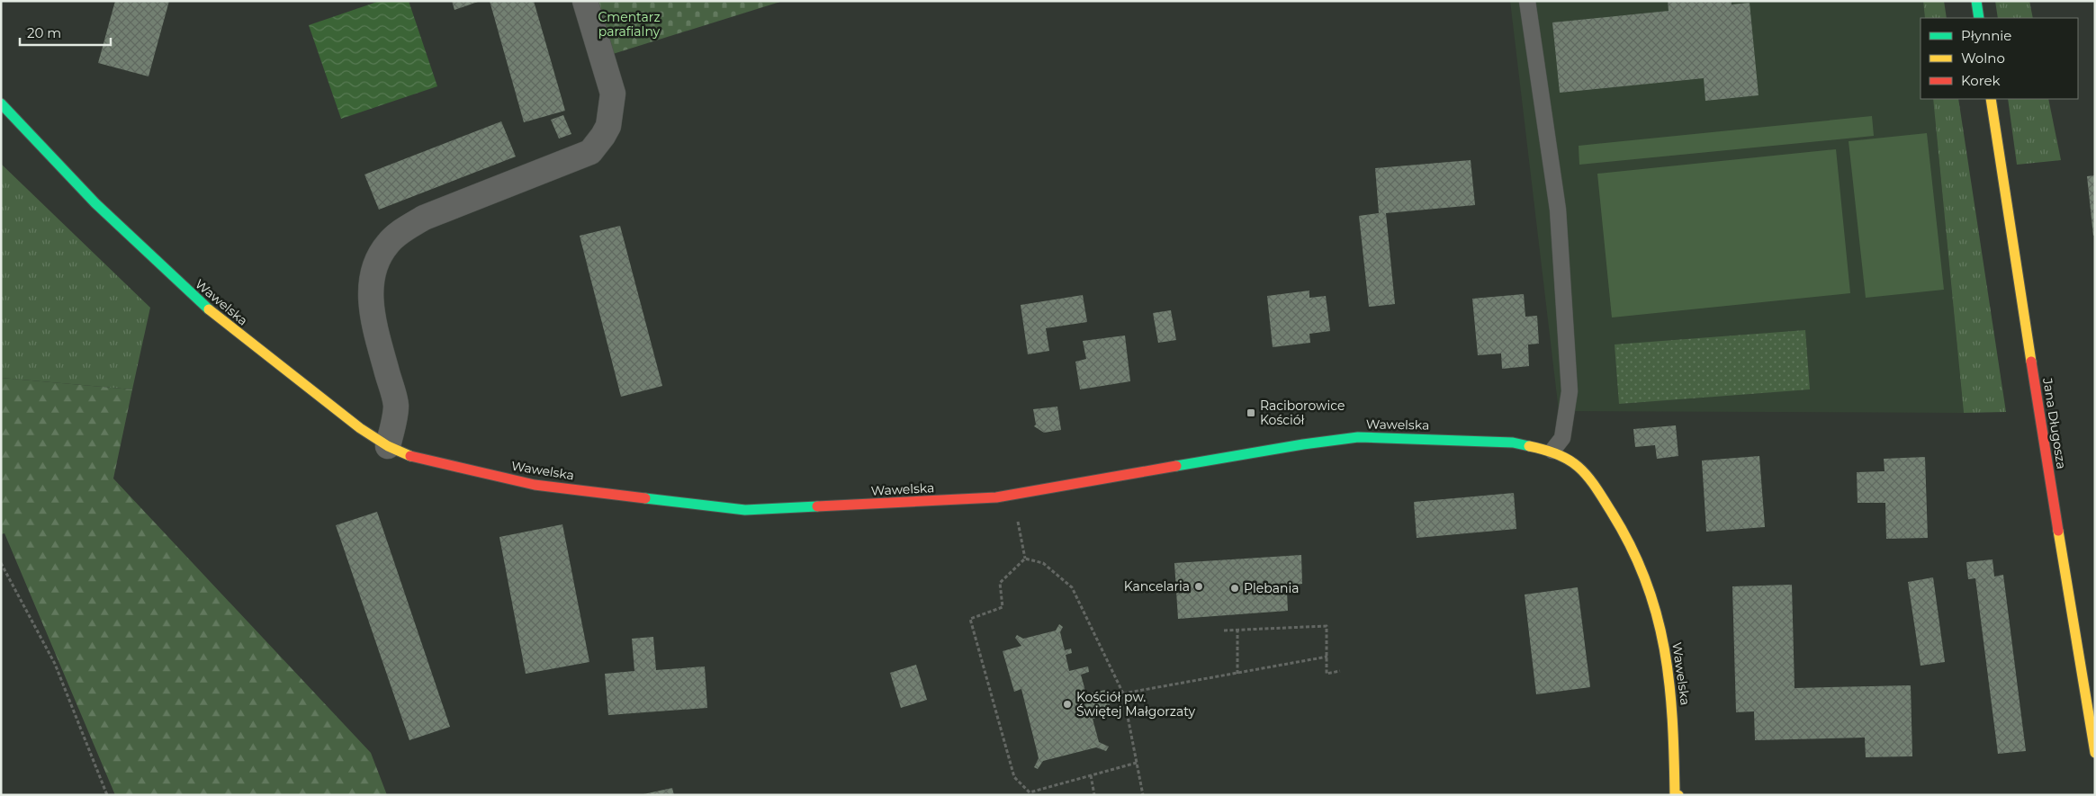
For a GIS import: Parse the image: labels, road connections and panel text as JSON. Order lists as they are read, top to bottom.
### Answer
{
  "streets": {
    "street": ["Wawelska", "Jana Długosza"]
  },
  "parks": ["Cmentarz parafialny"],
  "places": {
    "transit": ["Raciborowice Kościół"],
    "other": ["Kancelaria", "Plebania", "Kościół pw. Świętej Małgorzaty"]
  },
  "legend": ["Płynnie", "Wolno", "Korek"],
  "scale_bar": "20 m"
}
